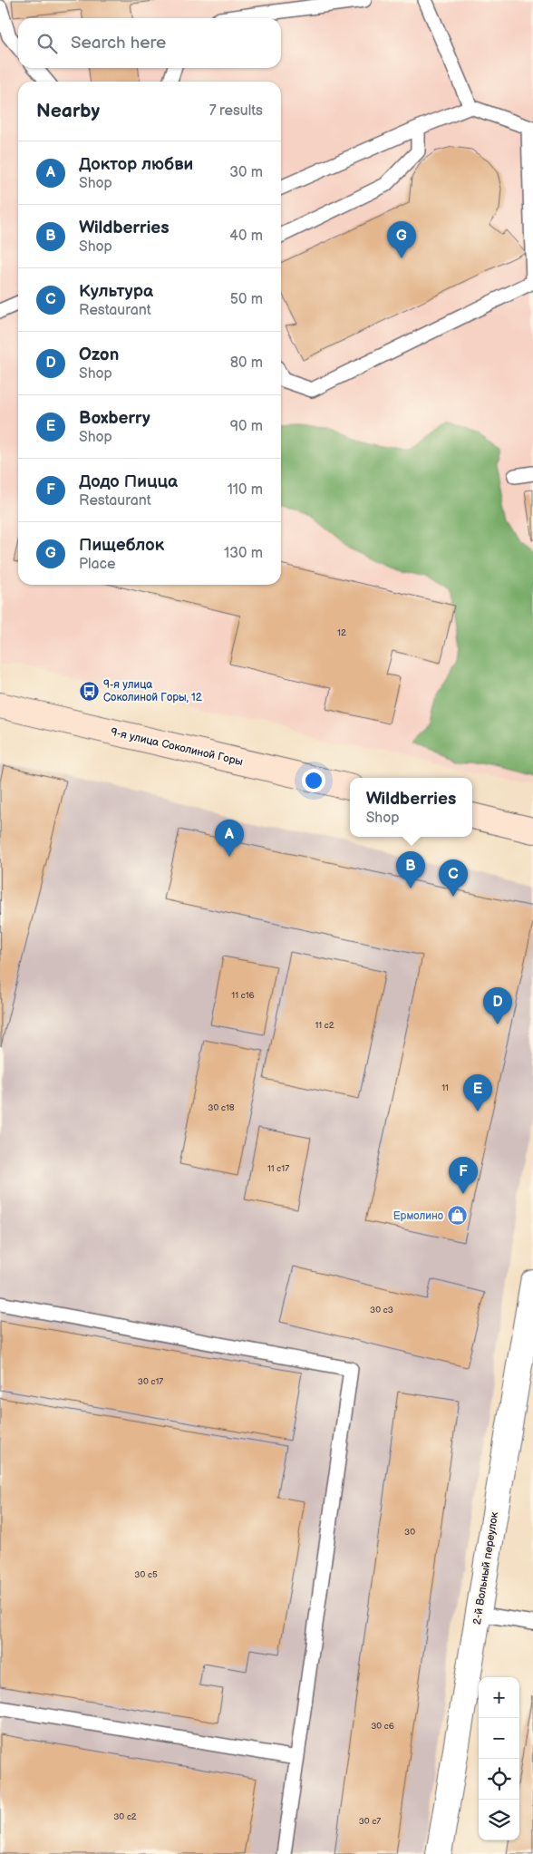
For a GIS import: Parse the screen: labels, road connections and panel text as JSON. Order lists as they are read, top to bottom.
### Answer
{
  "streets": {
    "street": ["9-я улица Соколиной Горы", "2-й Вольный переулок"]
  },
  "places": {
    "bus stop": ["9-я улица Соколиной Горы, 12"],
    "shop": ["Ермолино"]
  },
  "house_numbers": [
    "12",
    "11 с16",
    "11 с2",
    "11",
    "30 с18",
    "11 с17",
    "30 с3",
    "30 с17",
    "30",
    "30 с5",
    "30 с6",
    "30 с2",
    "30 с7"
  ],
  "page": {
    "search": "Search here",
    "heading": ["Nearby", "7 results"],
    "list": [
      {
        "mark": "A",
        "name": "Доктор любви",
        "note": "Shop",
        "value": "30 m"
      },
      {
        "mark": "B",
        "name": "Wildberries",
        "note": "Shop",
        "value": "40 m"
      },
      {
        "mark": "C",
        "name": "Культура",
        "note": "Restaurant",
        "value": "50 m"
      },
      {
        "mark": "D",
        "name": "Ozon",
        "note": "Shop",
        "value": "80 m"
      },
      {
        "mark": "E",
        "name": "Boxberry",
        "note": "Shop",
        "value": "90 m"
      },
      {
        "mark": "F",
        "name": "Додо Пицца",
        "note": "Restaurant",
        "value": "110 m"
      },
      {
        "mark": "G",
        "name": "Пищеблок",
        "note": "Place",
        "value": "130 m"
      }
    ],
    "pins": [
      "G",
      "A",
      "B",
      "C",
      "D",
      "E",
      "F"
    ],
    "popup": ["Wildberries", "Shop"],
    "map_buttons": ["+", "−"]
  }
}
